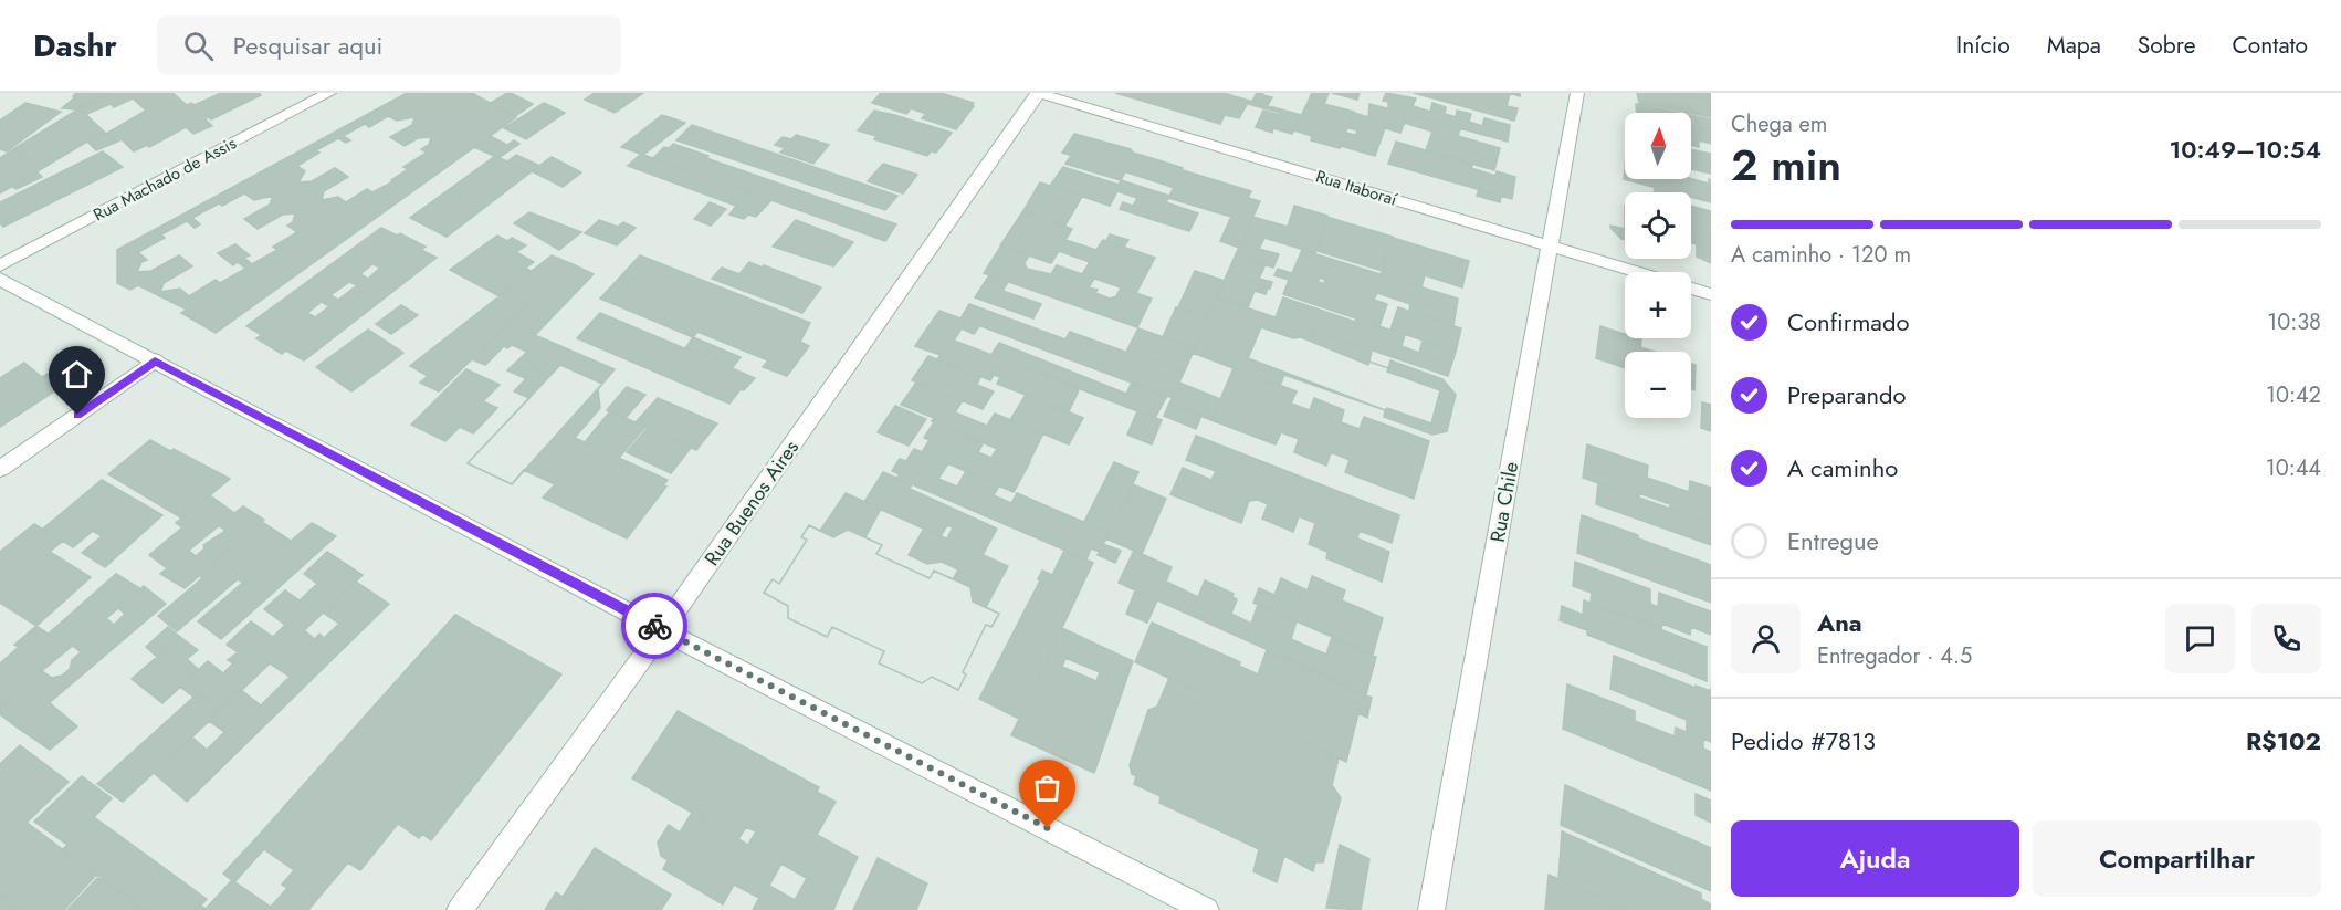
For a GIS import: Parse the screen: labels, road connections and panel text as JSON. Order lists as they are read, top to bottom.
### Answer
{
  "streets": {
    "street": [
      "Rua Machado de Assis",
      "Rua Itaboraí",
      "Rua Chile",
      "Rua Buenos Aires"
    ]
  },
  "crossings": [
    ["Rua Itaboraí", "Rua Chile"],
    ["Rua Itaboraí", "Rua Buenos Aires"]
  ],
  "north": "top",
  "page": {
    "header": "Dashr",
    "search": "Pesquisar aqui",
    "nav": [
      "Início",
      "Mapa",
      "Sobre",
      "Contato"
    ],
    "heading": ["2 min", "Chega em", "10:49–10:54"],
    "panel": [
      "Ana",
      "Entregador · 4.5",
      "Pedido #7813",
      "R$102"
    ],
    "map_buttons": ["+", "−"],
    "bar": "A caminho · 120 m",
    "list": [
      ["Confirmado", "10:38"],
      ["Preparando", "10:42"],
      ["A caminho", "10:44"],
      "Entregue"
    ],
    "buttons": ["Ajuda", "Compartilhar"]
  }
}
